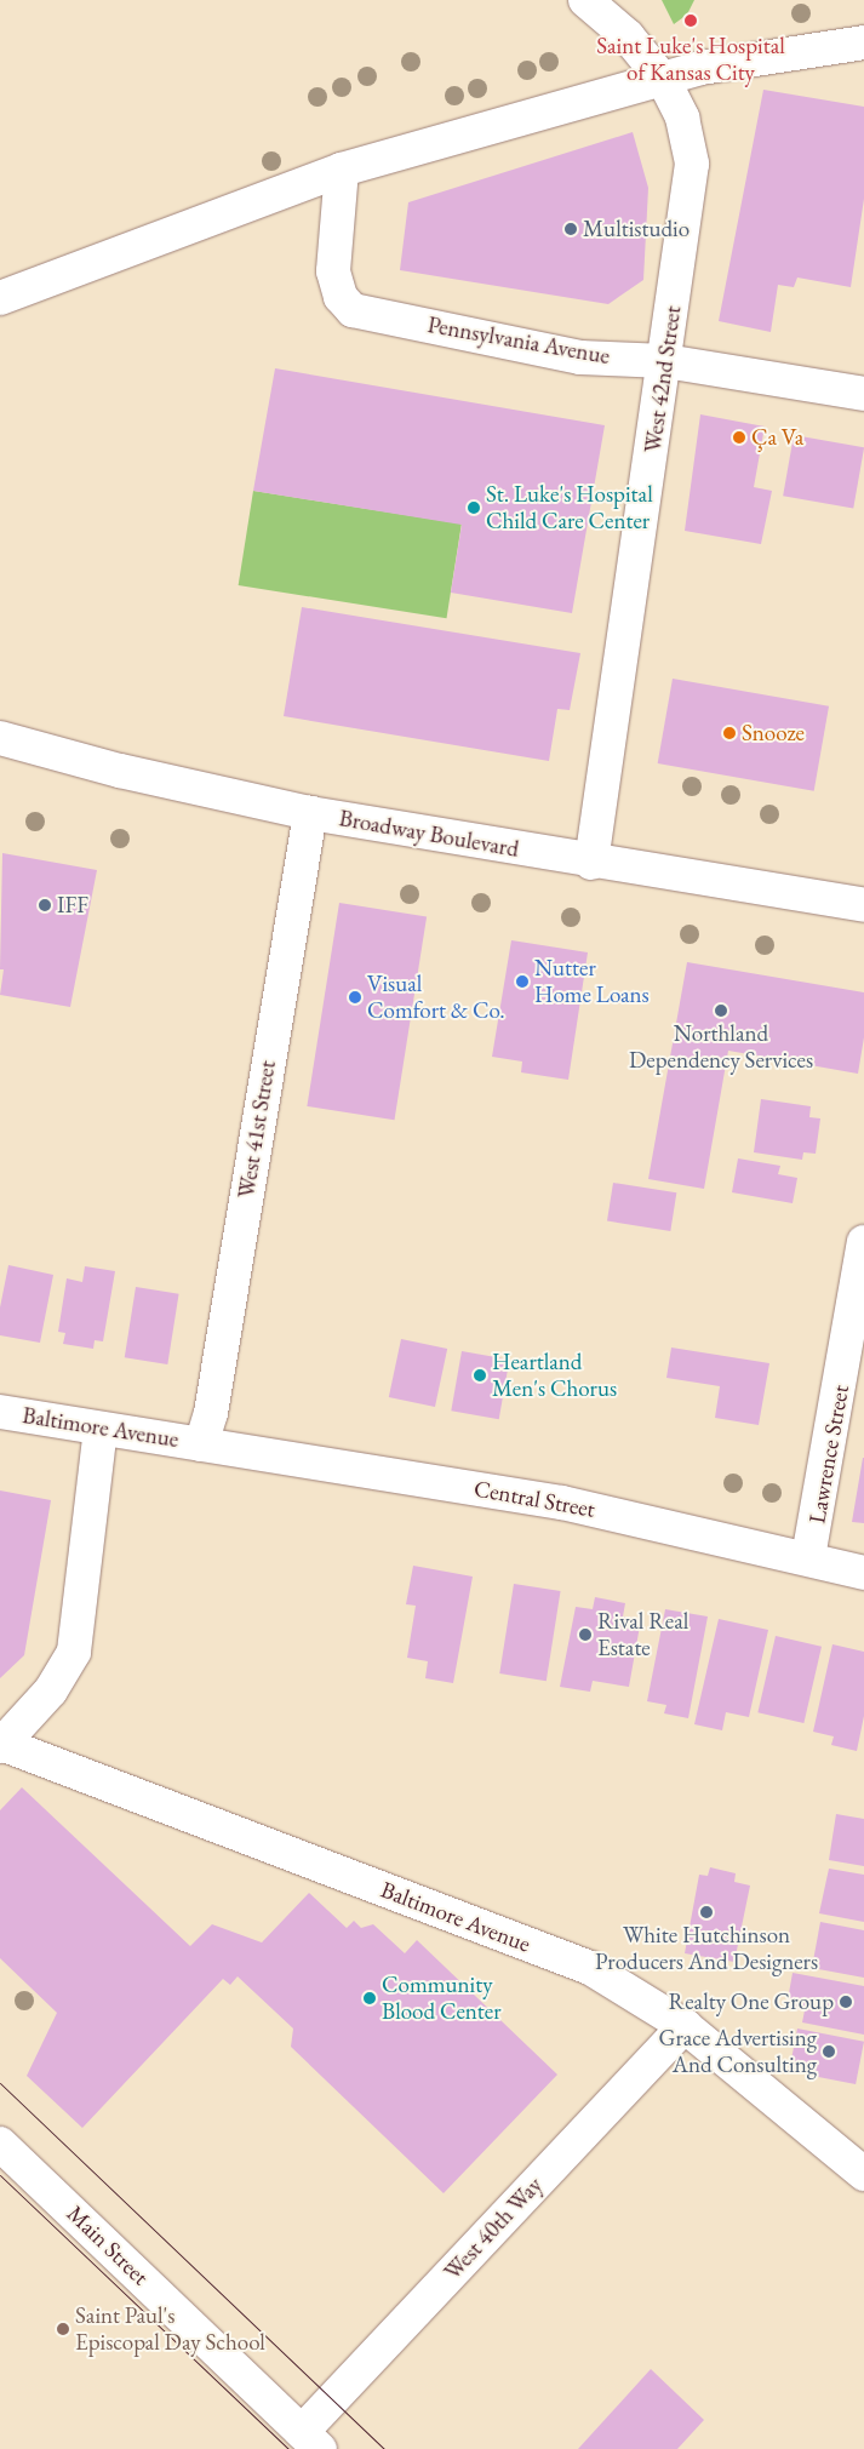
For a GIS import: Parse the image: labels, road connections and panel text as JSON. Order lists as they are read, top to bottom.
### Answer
{
  "streets": {
    "street": [
      "Pennsylvania Avenue",
      "West 42nd Street",
      "Broadway Boulevard",
      "West 41st Street",
      "Baltimore Avenue",
      "Lawrence Street",
      "Central Street",
      "West 40th Way",
      "Main Street"
    ]
  },
  "crossings": [
    ["Pennsylvania Avenue", "West 42nd Street"],
    ["West 42nd Street", "Broadway Boulevard"],
    ["Broadway Boulevard", "West 41st Street"],
    ["West 41st Street", "Baltimore Avenue"],
    ["West 41st Street", "Central Street"],
    ["Baltimore Avenue", "Central Street"],
    ["Baltimore Avenue", "West 40th Way"],
    ["Lawrence Street", "Central Street"],
    ["West 40th Way", "Main Street"]
  ],
  "places": [
    "Saint Luke's Hospital of Kansas City",
    "Multistudio",
    "Ça Va",
    "St. Luke's Hospital Child Care Center",
    "Snooze",
    "IFF",
    "Nutter Home Loans",
    "Visual Comfort & Co.",
    "Northland Dependency Services",
    "Heartland Men's Chorus",
    "Rival Real Estate",
    "White Hutchinson Producers And Designers",
    "Community Blood Center",
    "Realty One Group",
    "Grace Advertising And Consulting",
    "Saint Paul's Episcopal Day School"
  ]
}
